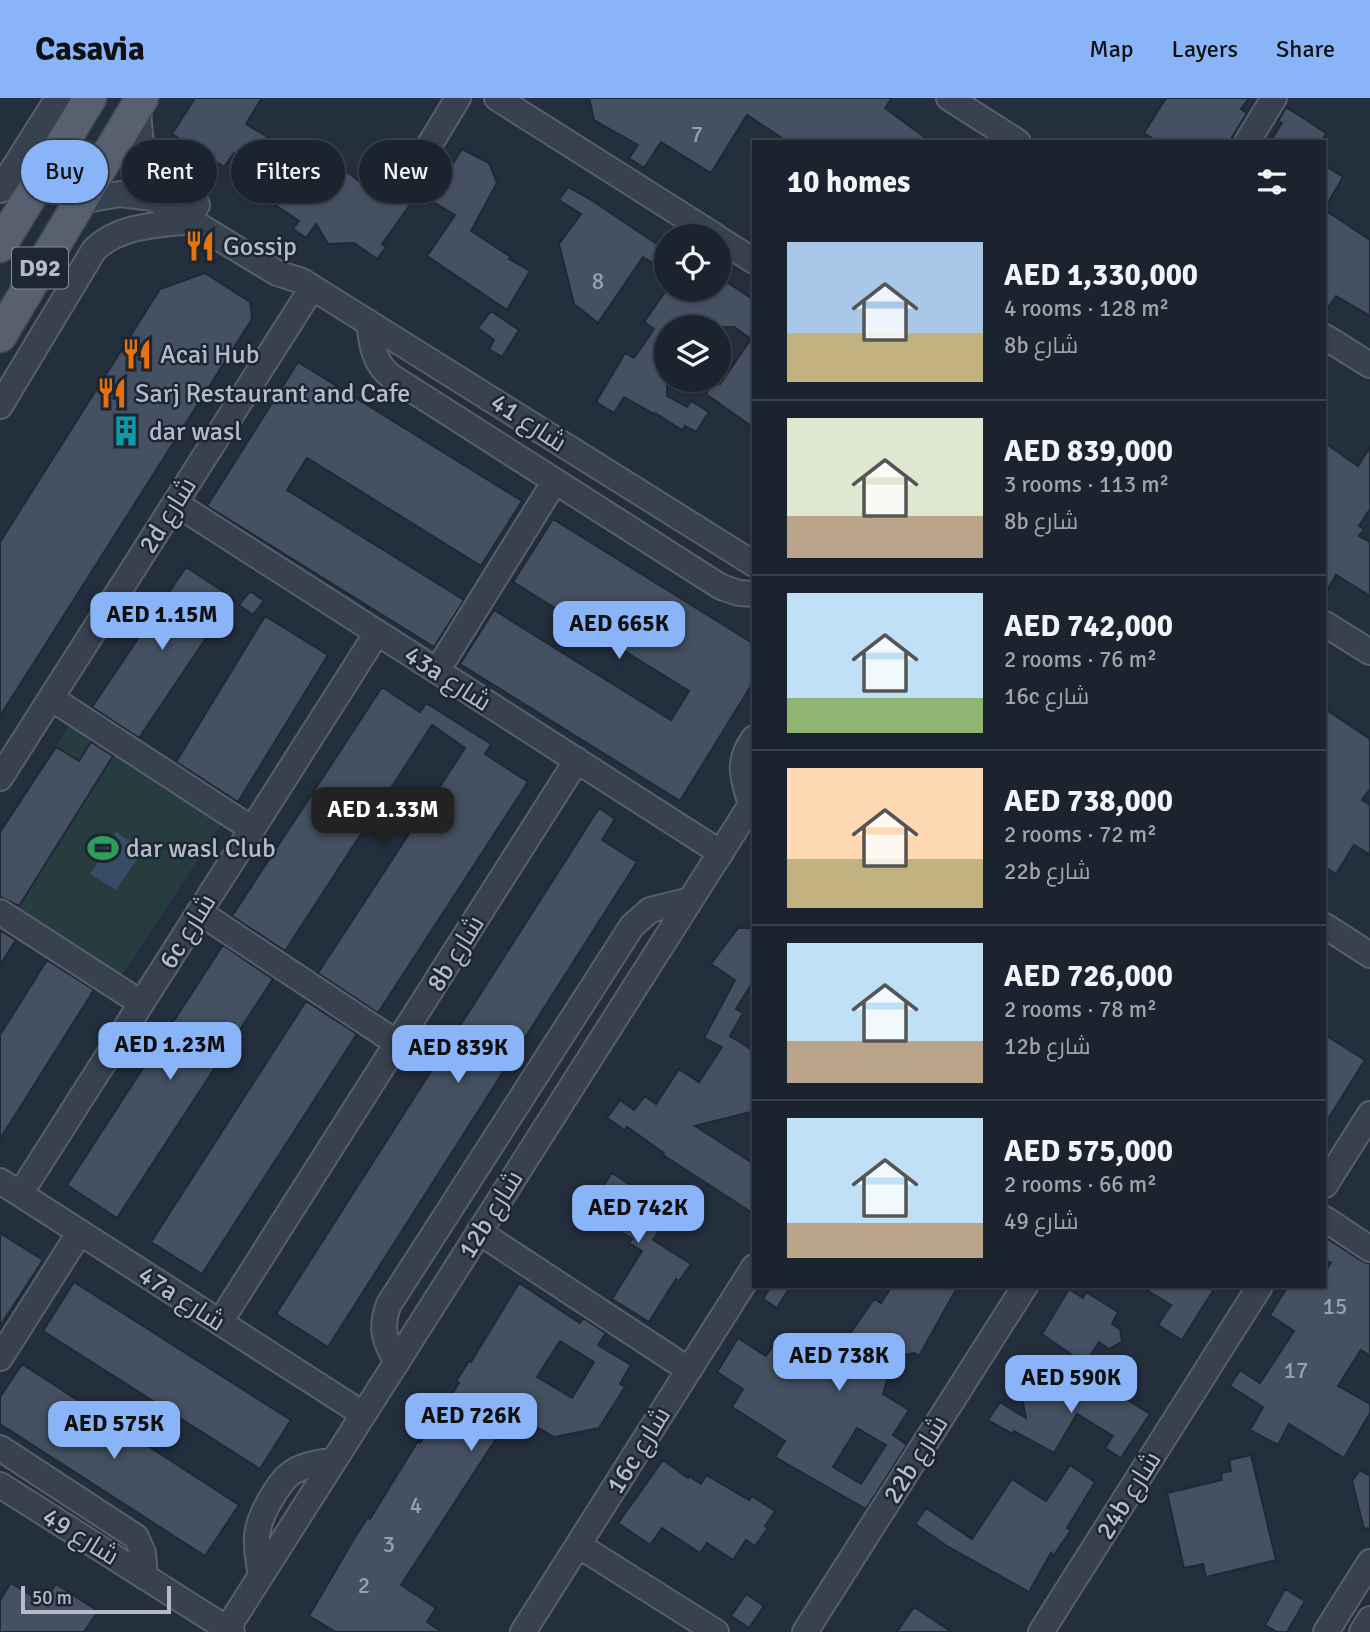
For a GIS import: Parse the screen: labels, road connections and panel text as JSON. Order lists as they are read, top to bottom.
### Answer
{
  "streets": {
    "main road": ["D92"],
    "street": [
      "شارع 41",
      "2d شارع",
      "43a شارع",
      "6c شارع",
      "8b شارع",
      "12b شارع",
      "47a شارع",
      "16c شارع",
      "22b شارع",
      "24b شارع",
      "شارع 49"
    ]
  },
  "crossings": [
    ["D92", "شارع 41"],
    ["شارع 41", "2d شارع"],
    ["2d شارع", "43a شارع"],
    ["43a شارع", "6c شارع"],
    ["43a شارع", "8b شارع"],
    ["43a شارع", "12b شارع"],
    ["6c شارع", "47a شارع"],
    ["8b شارع", "47a شارع"],
    ["12b شارع", "47a شارع"],
    ["12b شارع", "شارع 49"]
  ],
  "places": {
    "restaurant": ["Gossip", "Acai Hub", "Sarj Restaurant and Cafe"],
    "building": ["dar wasl"],
    "sports": ["dar wasl Club"]
  },
  "house_numbers": [
    "7",
    "8",
    "15",
    "17",
    "4",
    "3",
    "2"
  ],
  "scale_bar": "50 m",
  "page": {
    "header": "Casavia",
    "nav": ["Map", "Layers", "Share"],
    "chip": [
      "Buy",
      "Rent",
      "Filters",
      "New"
    ],
    "heading": "10 homes",
    "list": [
      {
        "name": "AED 1,330,000",
        "note": "4 rooms · 128 m² · 8b شارع"
      },
      {
        "name": "AED 839,000",
        "note": "3 rooms · 113 m² · 8b شارع"
      },
      {
        "name": "AED 742,000",
        "note": "2 rooms · 76 m² · 16c شارع"
      },
      {
        "name": "AED 738,000",
        "note": "2 rooms · 72 m² · 22b شارع"
      },
      {
        "name": "AED 726,000",
        "note": "2 rooms · 78 m² · 12b شارع"
      },
      {
        "name": "AED 575,000",
        "note": "2 rooms · 66 m² · شارع 49"
      }
    ],
    "price": [
      "AED 1.15M",
      "AED 665K",
      "AED 1.33M",
      "AED 1.23M",
      "AED 839K",
      "AED 742K",
      "AED 738K",
      "AED 590K",
      "AED 726K",
      "AED 575K"
    ],
    "scale": "50 m"
  }
}
